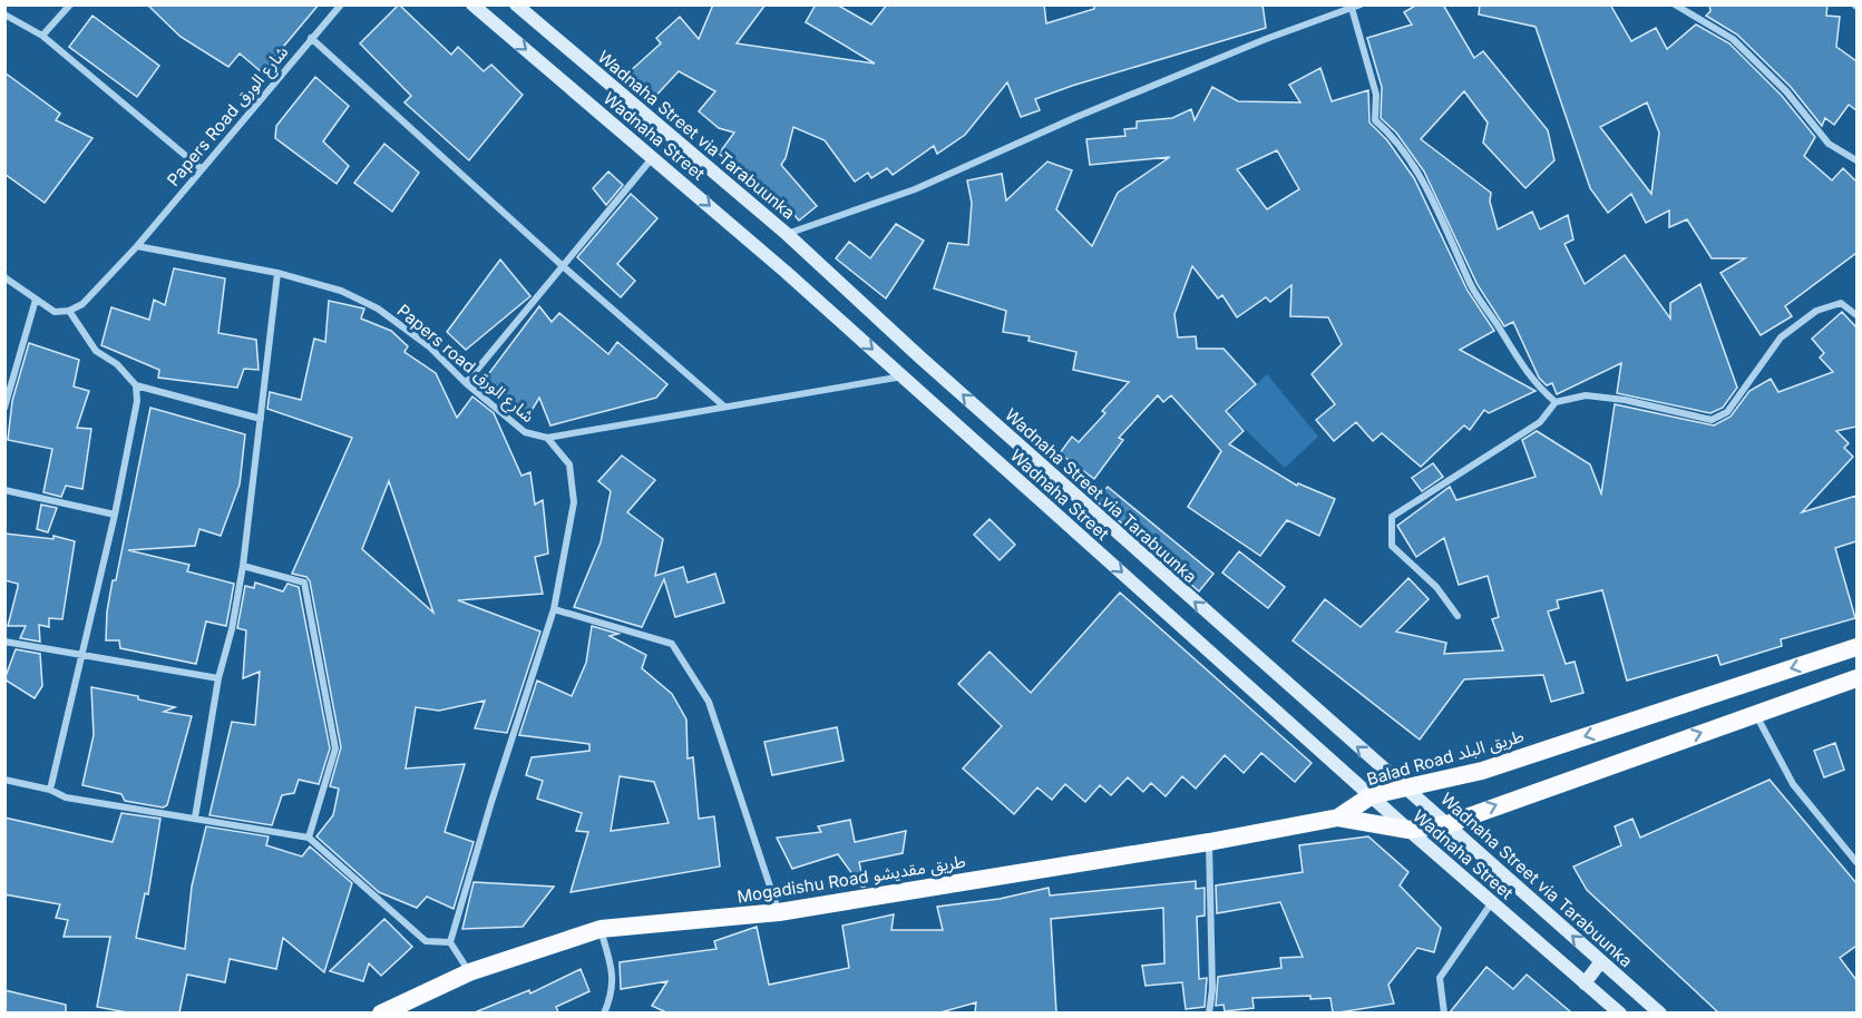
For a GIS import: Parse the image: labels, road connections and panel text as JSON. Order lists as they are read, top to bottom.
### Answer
{
  "streets": {
    "highway": ["Balad Road طريق البلد", "Mogadishu Road طريق مقديشو"],
    "main road": ["Wadnaha Street via Tarabuunka", "Wadnaha Street"],
    "street": ["Papers Road شارع الورق", "Papers road شارع الورق"]
  },
  "crossings": [
    ["Papers Road شارع الورق", "Papers road شارع الورق"],
    ["Wadnaha Street via Tarabuunka", "Balad Road طريق البلد"],
    ["Wadnaha Street", "Balad Road طريق البلد"],
    ["Balad Road طريق البلد", "Mogadishu Road طريق مقديشو"]
  ],
  "one_way": ["Wadnaha Street via Tarabuunka", "Wadnaha Street"]
}
